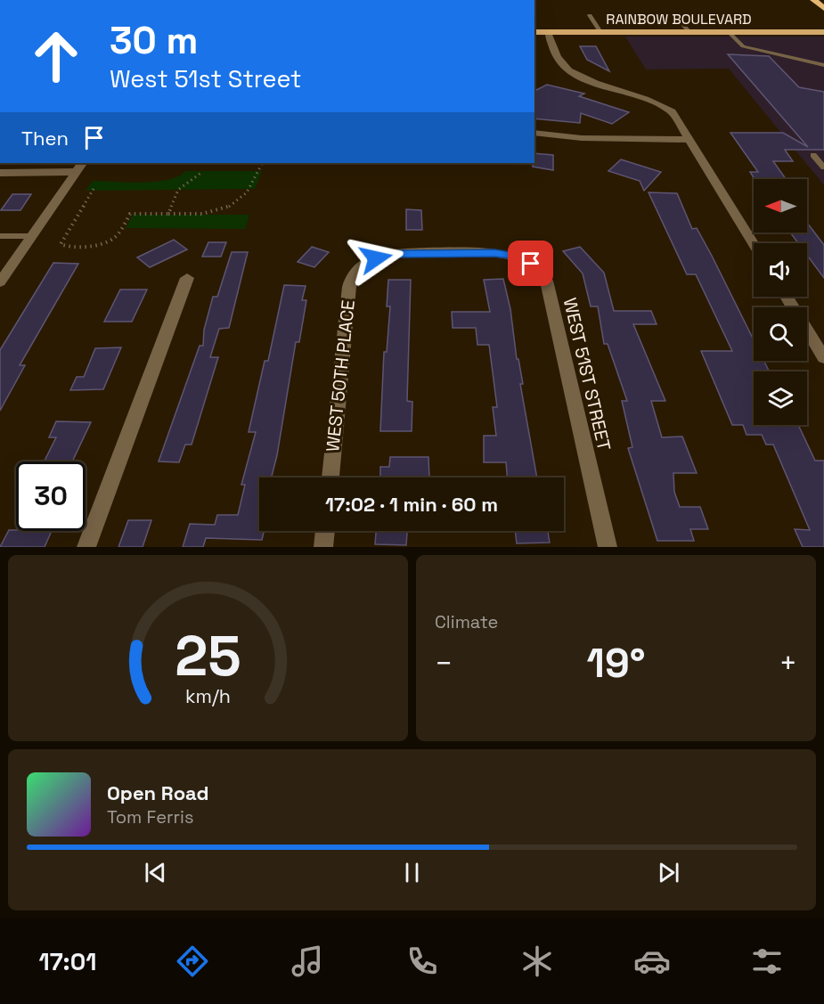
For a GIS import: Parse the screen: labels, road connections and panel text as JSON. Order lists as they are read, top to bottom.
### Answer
{
  "streets": {
    "main road": ["RAINBOW BOULEVARD"],
    "street": ["WEST 51ST STREET", "WEST 50TH PLACE"]
  },
  "crossings": [
    ["WEST 51ST STREET", "WEST 50TH PLACE"]
  ],
  "north": "left",
  "page": {
    "turn": ["30 m", "West 51st Street"],
    "then": "Then",
    "limit": "30",
    "trip": "17:02 · 1 min · 60 m",
    "tile": "Climate",
    "heat": ["−", "19°", "+"],
    "song": ["Open Road", "Tom Ferris"],
    "tabs": "17:01",
    "gauge": ["25", "km/h"]
  }
}
